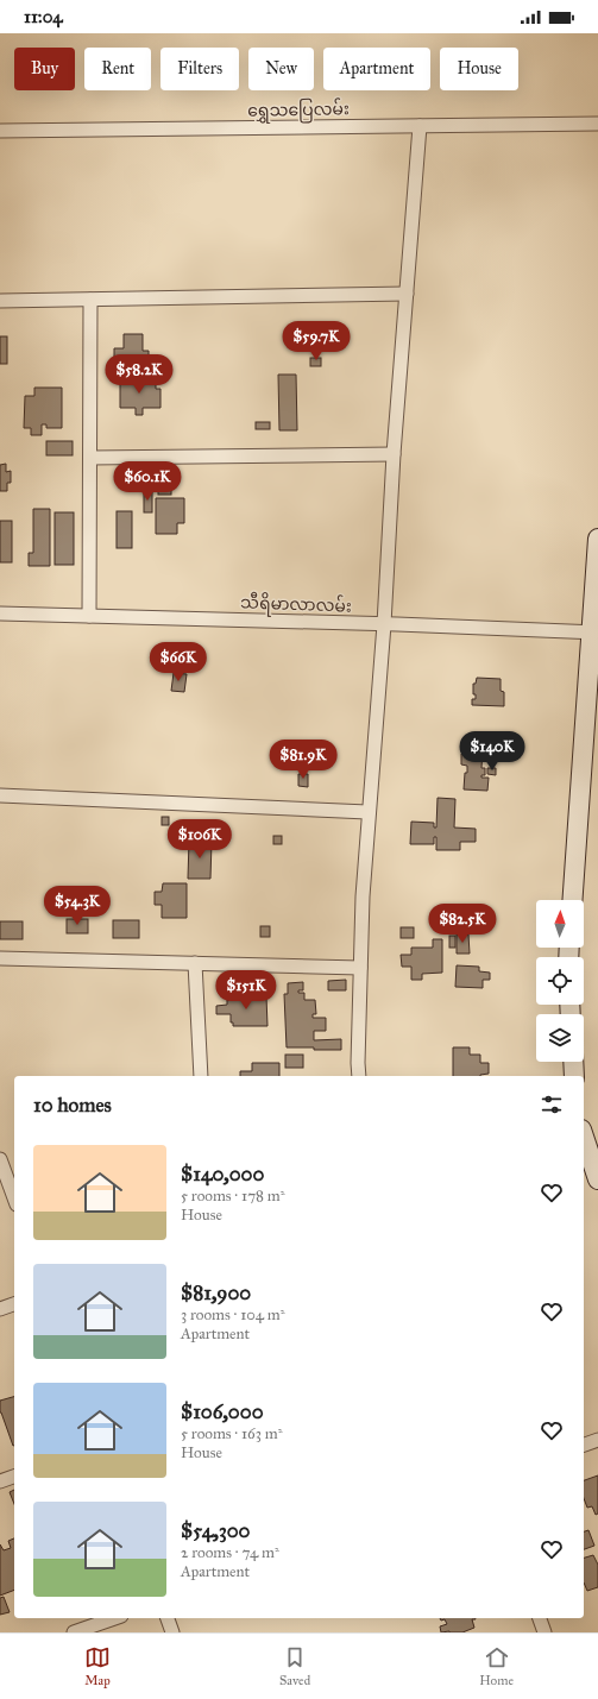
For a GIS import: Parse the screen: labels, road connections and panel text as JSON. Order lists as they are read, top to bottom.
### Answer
{
  "streets": {
    "street": ["ရွှေသပြေလမ်း", "သီရိမာလာလမ်း"]
  },
  "north": "top",
  "page": {
    "status": "11:04",
    "chip": [
      "Buy",
      "Rent",
      "Filters",
      "New",
      "Apartment",
      "House"
    ],
    "price": [
      "$59.7K",
      "$58.2K",
      "$60.1K",
      "$66K",
      "$140K",
      "$81.9K",
      "$106K",
      "$54.3K",
      "$82.5K",
      "$151K"
    ],
    "heading": "10 homes",
    "list": [
      {
        "name": "$140,000",
        "note": "5 rooms · 178 m² · House"
      },
      {
        "name": "$81,900",
        "note": "3 rooms · 104 m² · Apartment"
      },
      {
        "name": "$106,000",
        "note": "5 rooms · 163 m² · House"
      },
      {
        "name": "$54,300",
        "note": "2 rooms · 74 m² · Apartment"
      }
    ],
    "tabs": ["Map", "Saved", "Home"]
  }
}
